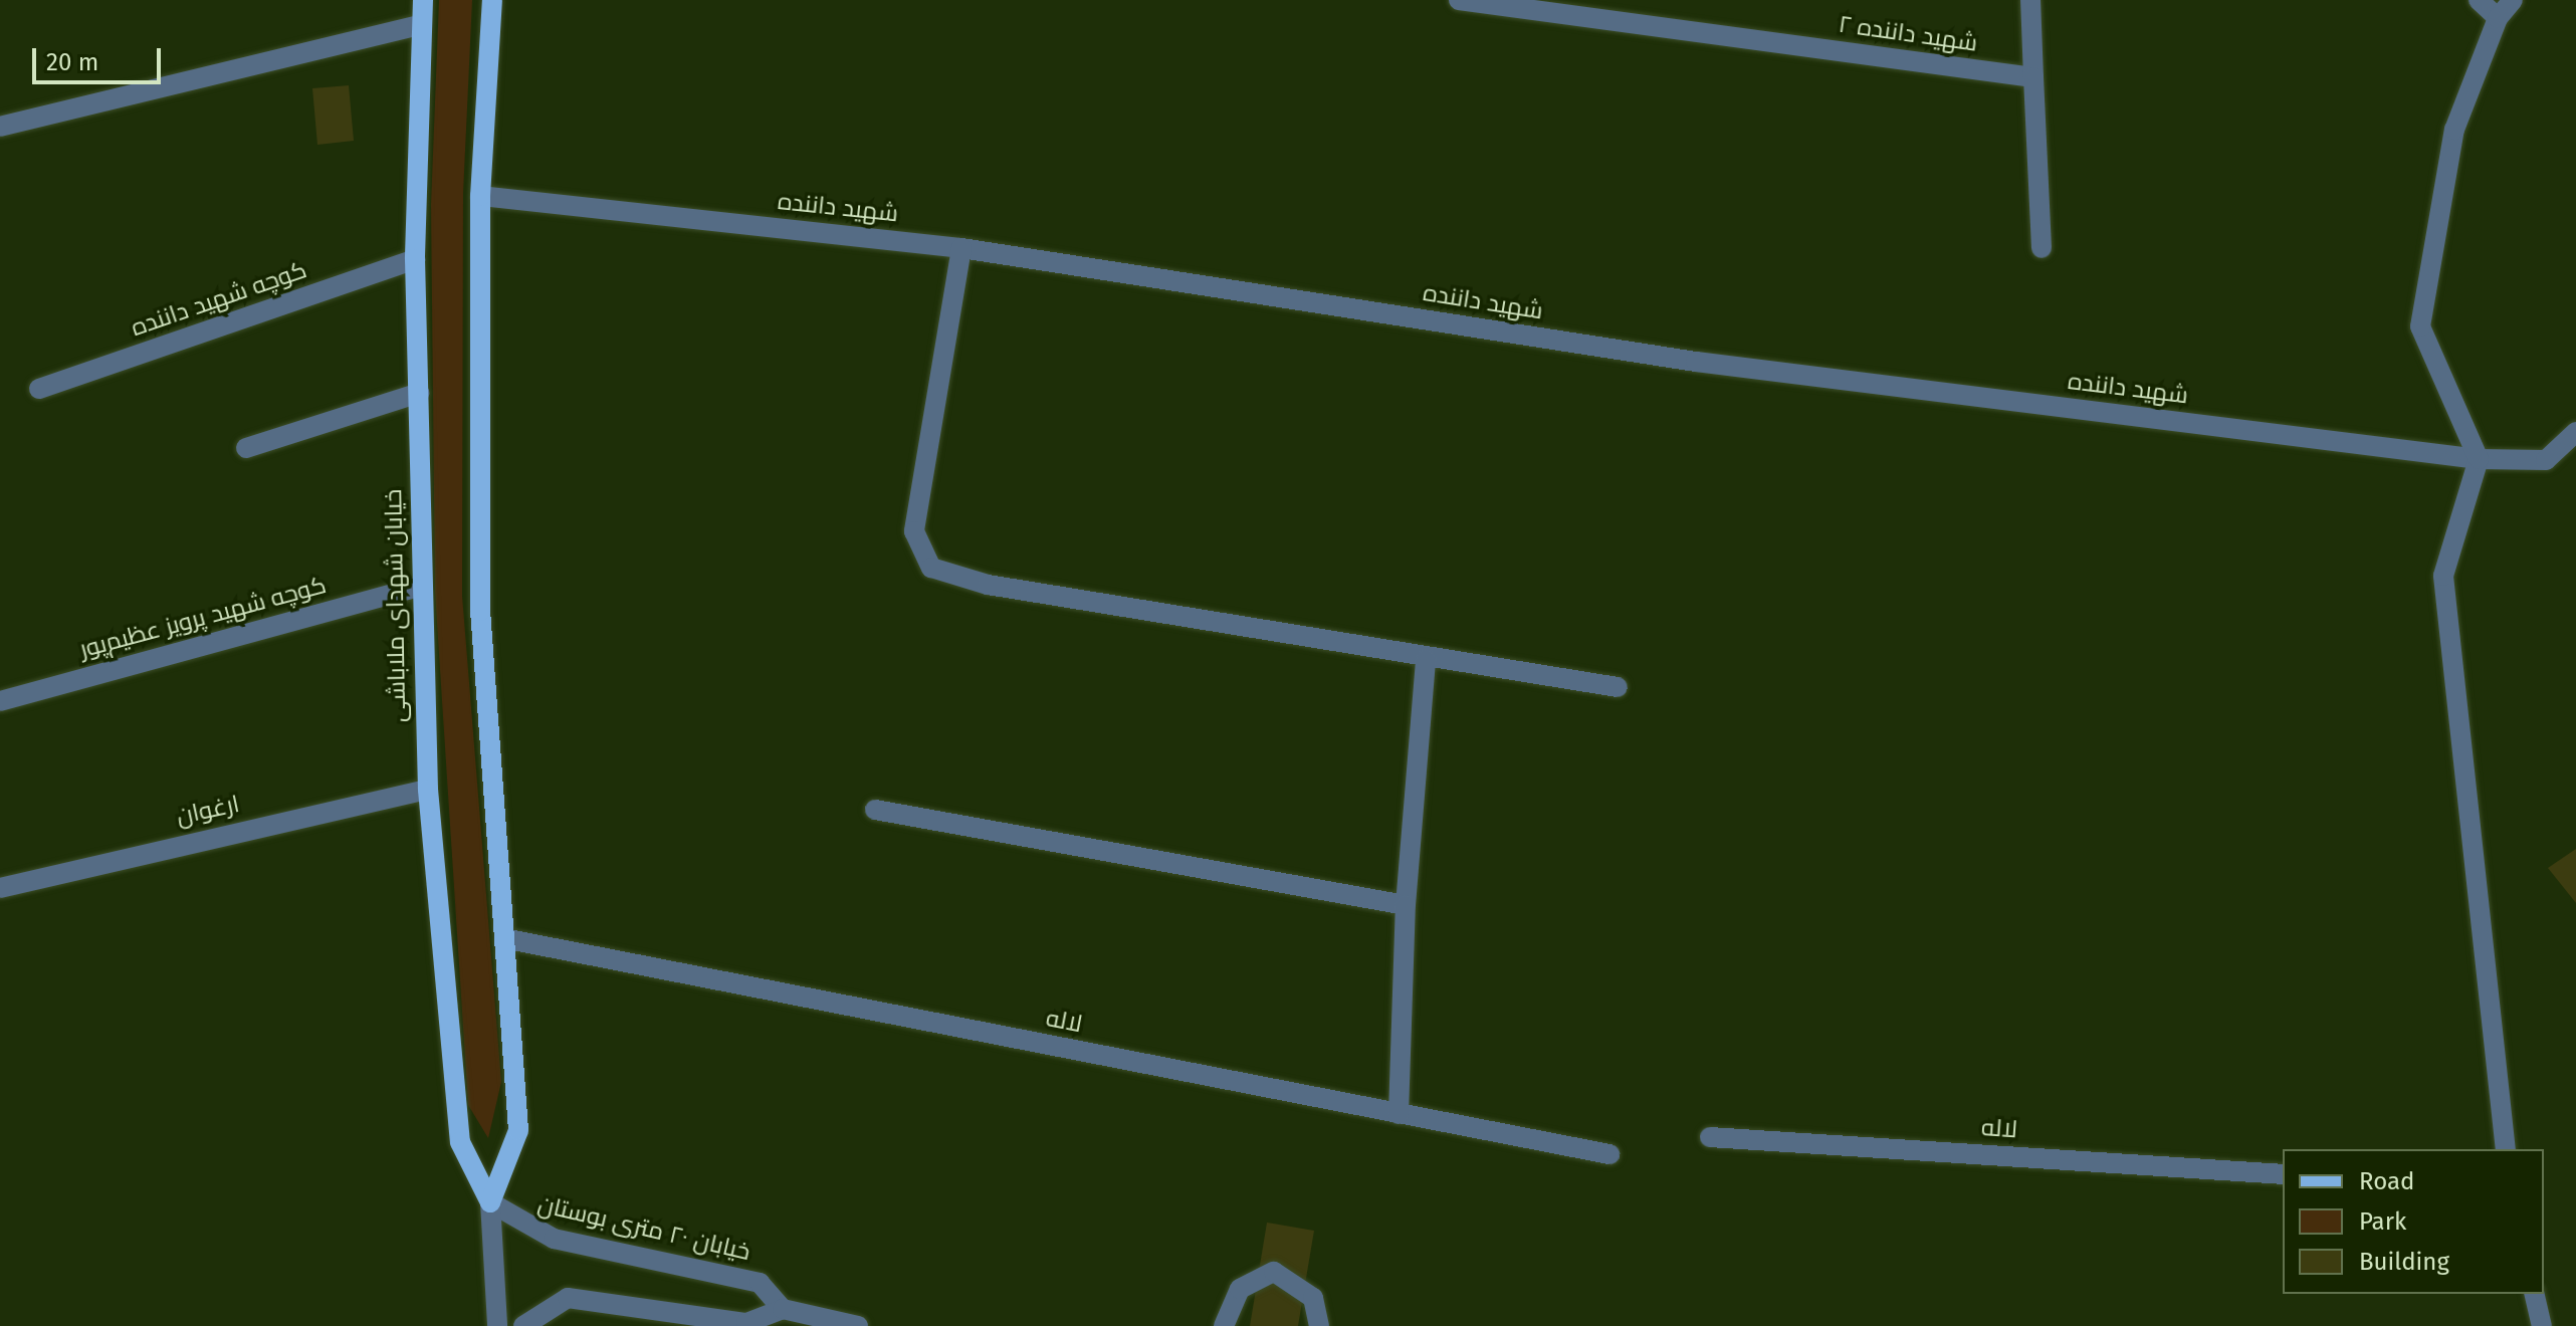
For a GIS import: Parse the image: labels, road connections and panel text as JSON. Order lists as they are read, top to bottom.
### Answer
{
  "streets": {
    "main road": ["خیابان شهدای ملاباشی"],
    "street": [
      "شهید داننده ۲",
      "شهید داننده",
      "کوچه شهید داننده",
      "کوچه شهید پرویز عظیم‌پور",
      "ارغوان",
      "لاله",
      "خیابان ۲۰ متری بوستان"
    ]
  },
  "crossings": [
    ["شهید داننده", "خیابان شهدای ملاباشی"],
    ["کوچه شهید داننده", "خیابان شهدای ملاباشی"],
    ["خیابان شهدای ملاباشی", "کوچه شهید پرویز عظیم‌پور"],
    ["خیابان شهدای ملاباشی", "ارغوان"],
    ["خیابان شهدای ملاباشی", "لاله"],
    ["خیابان شهدای ملاباشی", "خیابان ۲۰ متری بوستان"]
  ],
  "legend": ["Road", "Park", "Building"],
  "scale_bar": "20 m"
}
